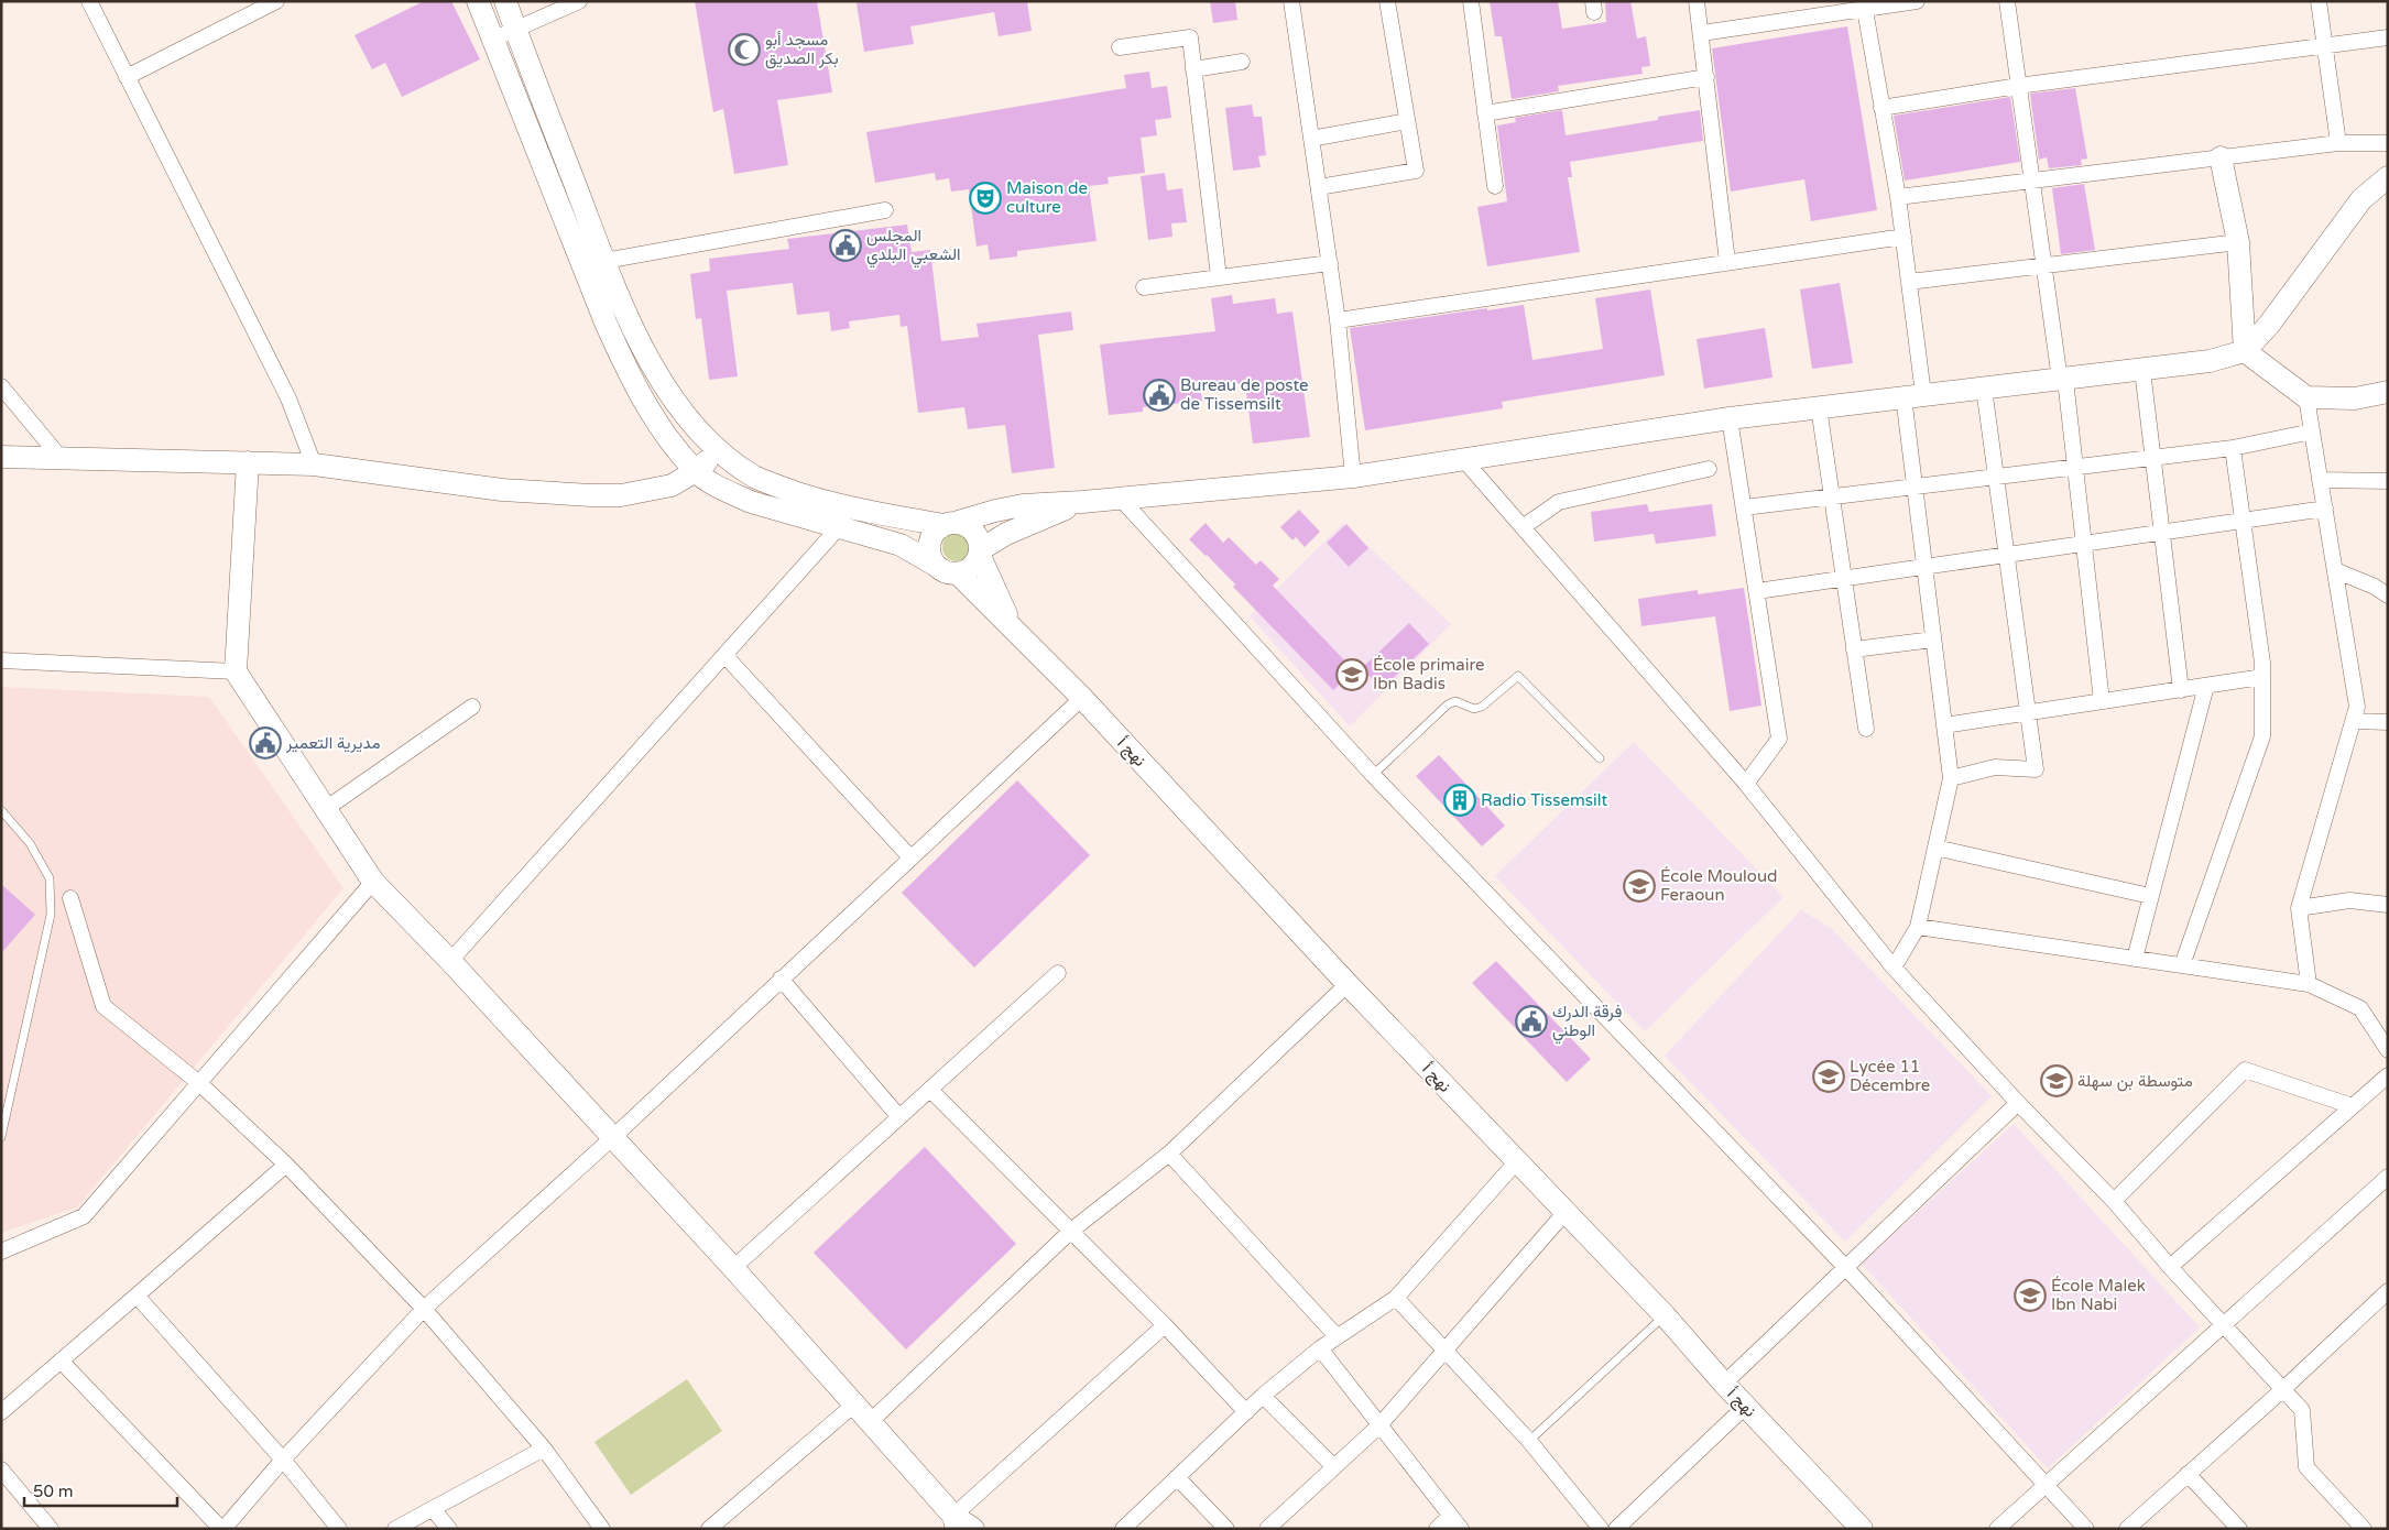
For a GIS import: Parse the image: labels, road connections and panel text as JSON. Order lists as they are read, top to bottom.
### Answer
{
  "streets": {
    "main road": ["نهج أ"]
  },
  "places": {
    "mosque": ["مسجد أبو بكر الصديق"],
    "theatre": ["Maison de culture"],
    "public building": [
      "المجلس الشعبي البلدي",
      "Bureau de poste de Tissemsilt",
      "مديرية التعمير",
      "فرقة الدرك الوطني"
    ],
    "school or university": [
      "École primaire Ibn Badis",
      "École Mouloud Feraoun",
      "Lycée 11 Décembre",
      "متوسطة بن سهلة",
      "École Malek Ibn Nabi"
    ],
    "building": ["Radio Tissemsilt"]
  },
  "scale_bar": "50 m"
}
